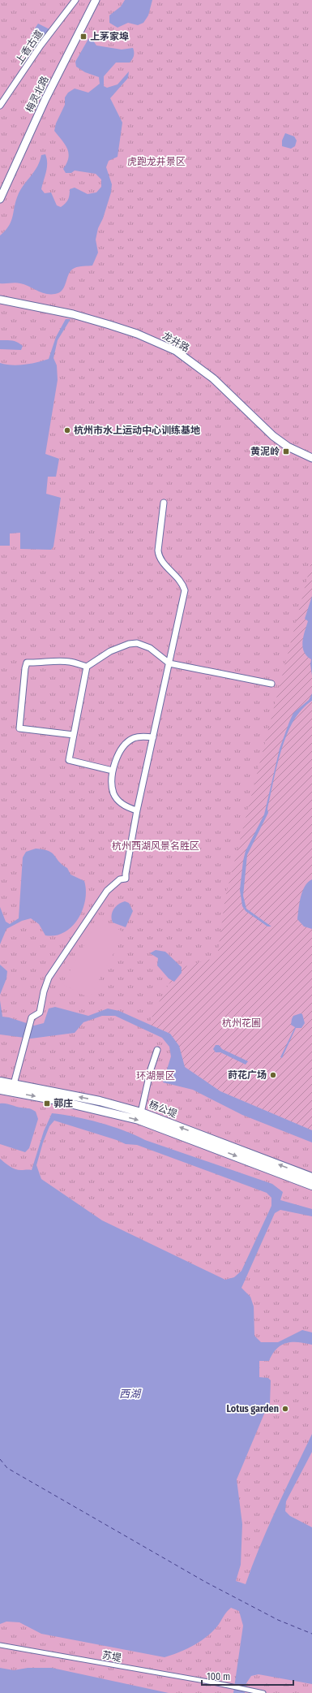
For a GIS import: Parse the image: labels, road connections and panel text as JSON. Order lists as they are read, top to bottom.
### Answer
{
  "streets": {
    "main road": ["杨公堤"],
    "street": [
      "上香古道",
      "梅灵北路",
      "龙井路",
      "苏堤"
    ]
  },
  "water": ["西湖"],
  "parks": [
    "虎跑龙井景区",
    "杭州西湖风景名胜区",
    "杭州花圃",
    "环湖景区"
  ],
  "places": {
    "transit": ["上茅家埠", "黄泥岭", "郭庄"],
    "other": ["杭州市水上运动中心训练基地", "莳花广场", "Lotus garden"]
  },
  "scale_bar": "100 m"
}
